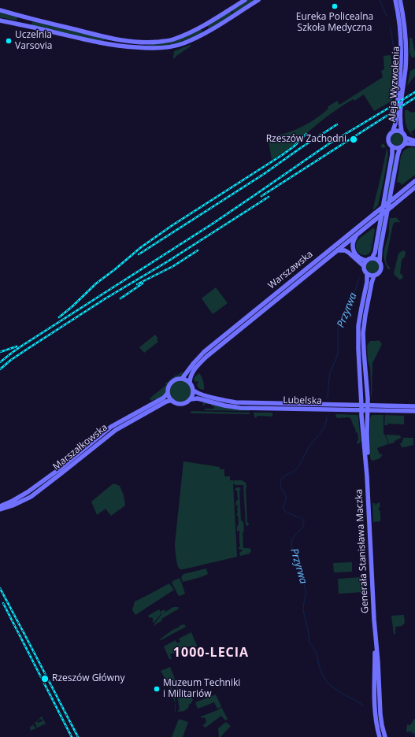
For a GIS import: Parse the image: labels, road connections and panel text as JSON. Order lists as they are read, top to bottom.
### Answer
{
  "streets": {
    "main road": [
      "Aleja Wyzwolenia",
      "Warszawska",
      "Lubelska",
      "Marszałkowska",
      "Generała Stanisława Maczka"
    ]
  },
  "crossings": [
    ["Warszawska", "Lubelska"],
    ["Warszawska", "Marszałkowska"],
    ["Lubelska", "Marszałkowska"],
    ["Lubelska", "Generała Stanisława Maczka"]
  ],
  "districts": ["1000-LECIA"],
  "water": ["Przyrwa"],
  "places": [
    "Eureka Policealna Szkoła Medyczna",
    "Uczelnia Varsovia",
    "Rzeszów Zachodni",
    "Rzeszów Główny",
    "Muzeum Techniki i Militariów"
  ]
}
